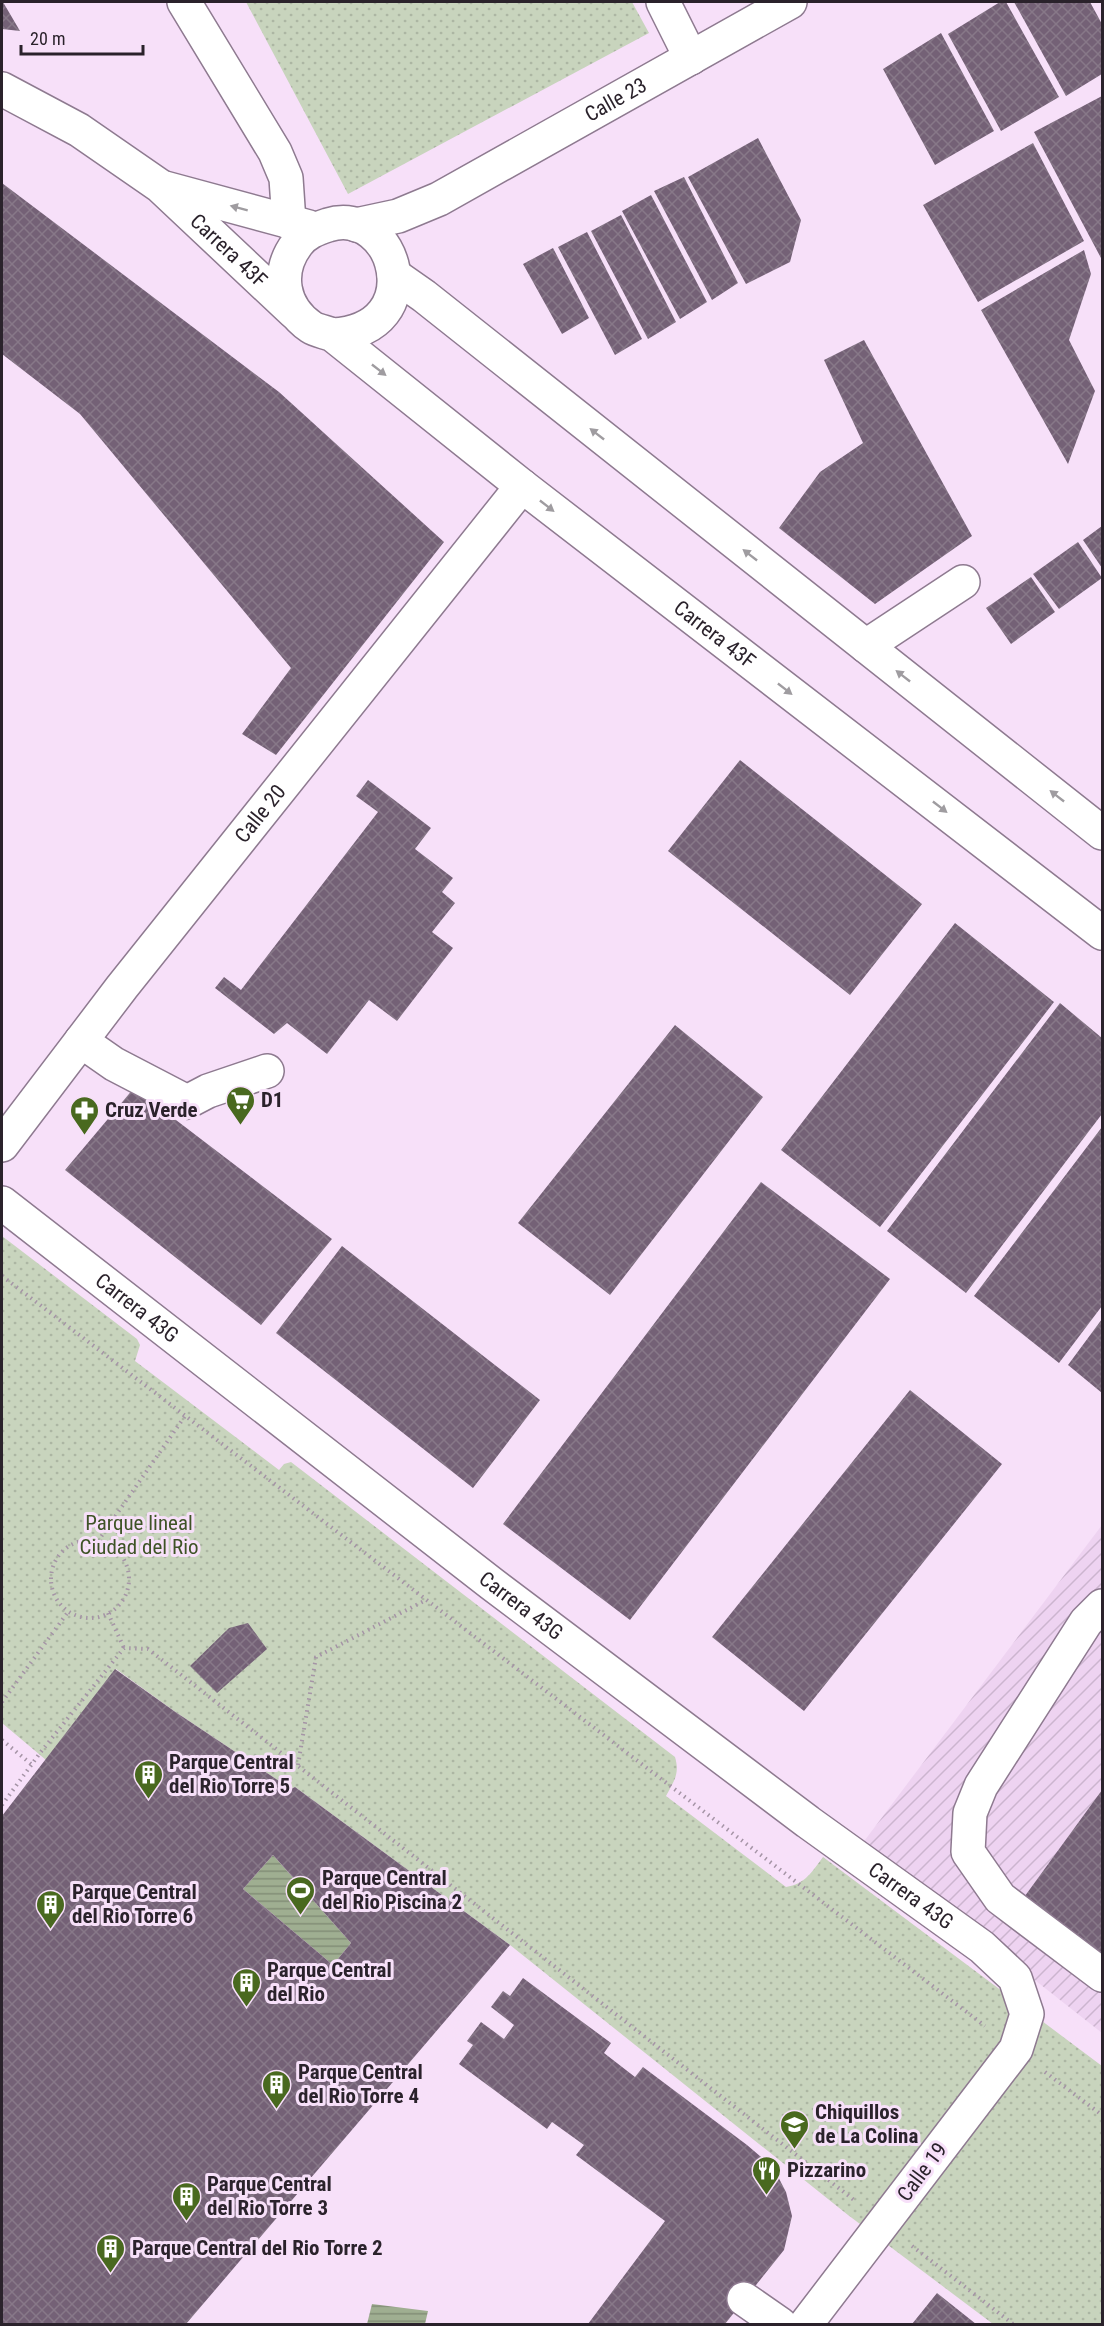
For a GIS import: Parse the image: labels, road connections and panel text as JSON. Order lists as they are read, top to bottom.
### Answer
{
  "streets": {
    "street": [
      "Calle 23",
      "Carrera 43F",
      "Calle 20",
      "Carrera 43G",
      "Calle 19"
    ]
  },
  "crossings": [
    ["Calle 23", "Carrera 43F"],
    ["Carrera 43F", "Calle 20"],
    ["Carrera 43G", "Calle 19"]
  ],
  "parks": ["Parque lineal Ciudad del Rio"],
  "places": {
    "supermarket": ["D1"],
    "pharmacy": ["Cruz Verde"],
    "building": [
      "Parque Central del Rio Torre 5",
      "Parque Central del Rio Torre 6",
      "Parque Central del Rio",
      "Parque Central del Rio Torre 4",
      "Parque Central del Rio Torre 3",
      "Parque Central del Rio Torre 2"
    ],
    "sports": ["Parque Central del Rio Piscina 2"],
    "school or university": ["Chiquillos de La Colina"],
    "restaurant": ["Pizzarino"]
  },
  "scale_bar": "20 m"
}
